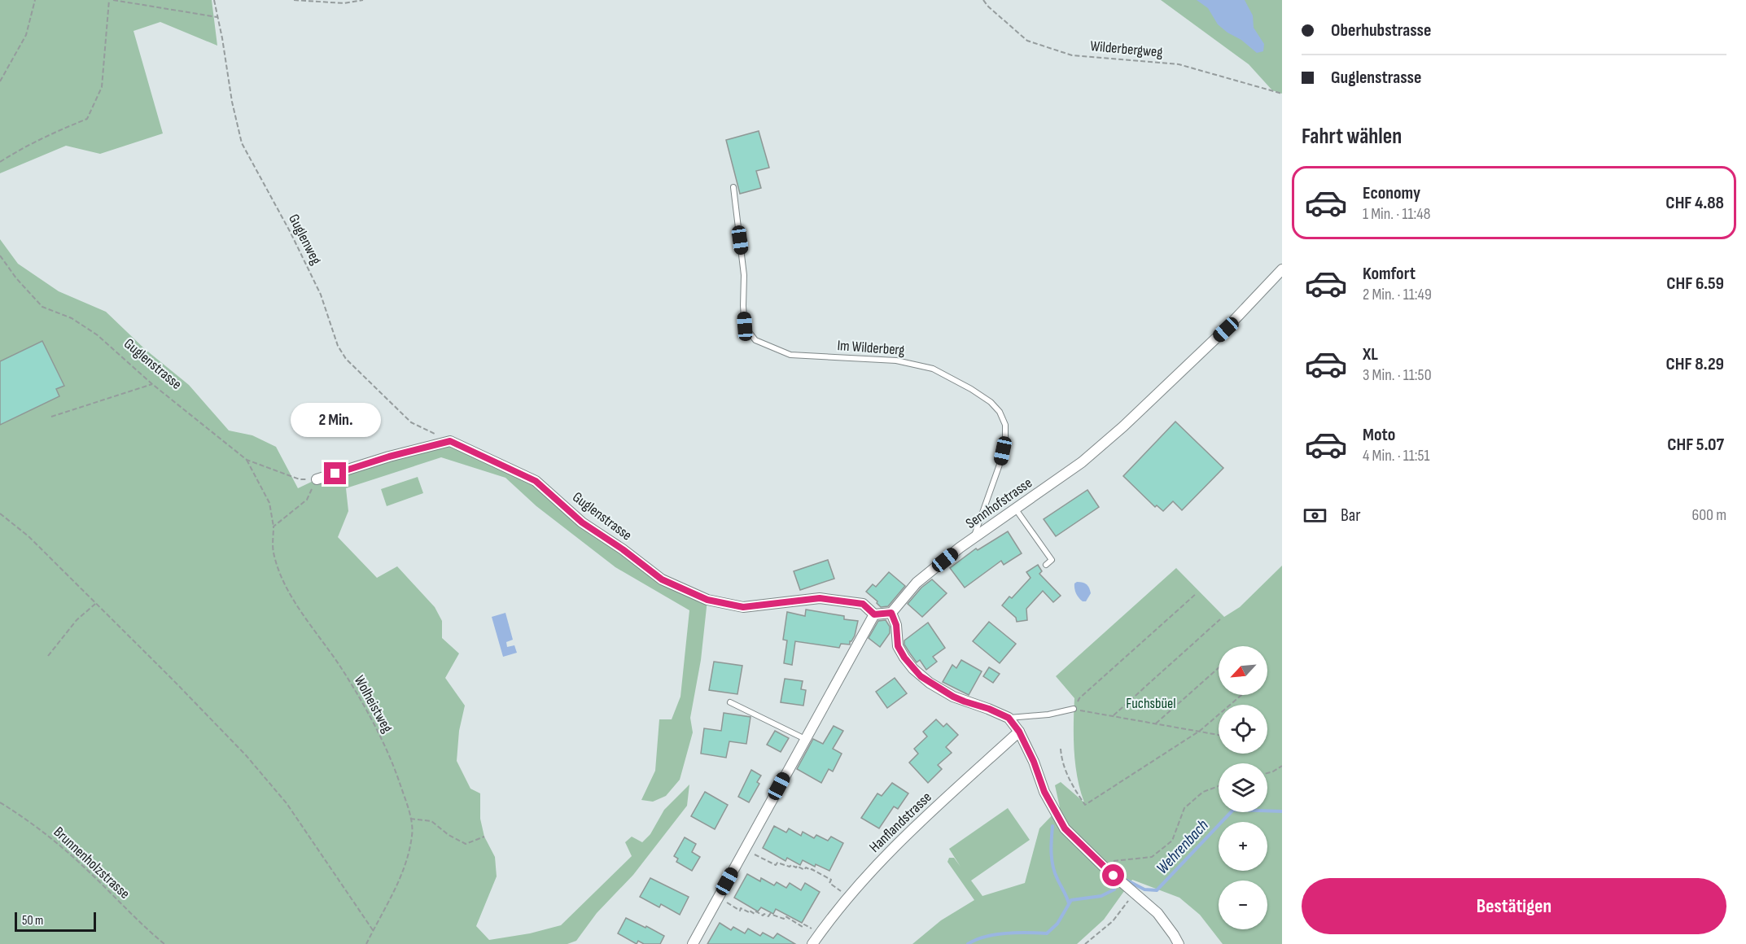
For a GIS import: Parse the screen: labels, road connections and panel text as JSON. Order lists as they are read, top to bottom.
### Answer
{
  "streets": {
    "street": ["Guglenstrasse", "Sennhofstrasse", "Hanflandstrasse"],
    "lane": ["Im Wilderberg"],
    "path": [
      "Wilderbergweg",
      "Guglenweg",
      "Wolheistweg",
      "Brunnenholzstrasse"
    ]
  },
  "crossings": [
    ["Guglenweg", "Guglenstrasse"],
    ["Im Wilderberg", "Sennhofstrasse"],
    ["Guglenstrasse", "Wolheistweg"]
  ],
  "water": ["Wehrenbach"],
  "parks": ["Fuchsbüel"],
  "scale_bar": "50 m",
  "north": "bottom left",
  "page": {
    "banner": ["Oberhubstrasse", "Guglenstrasse"],
    "heading": "Fahrt wählen",
    "list": [
      {
        "name": "Economy",
        "note": "1 Min. · 11:48",
        "value": "CHF 4.88"
      },
      {
        "name": "Komfort",
        "note": "2 Min. · 11:49",
        "value": "CHF 6.59"
      },
      {
        "name": "XL",
        "note": "3 Min. · 11:50",
        "value": "CHF 8.29"
      },
      {
        "name": "Moto",
        "note": "4 Min. · 11:51",
        "value": "CHF 5.07"
      }
    ],
    "bubble": "2 Min.",
    "pay": ["Bar", "600 m"],
    "map_buttons": ["+", "−"],
    "buttons": "Bestätigen",
    "scale": "50 m"
  }
}
